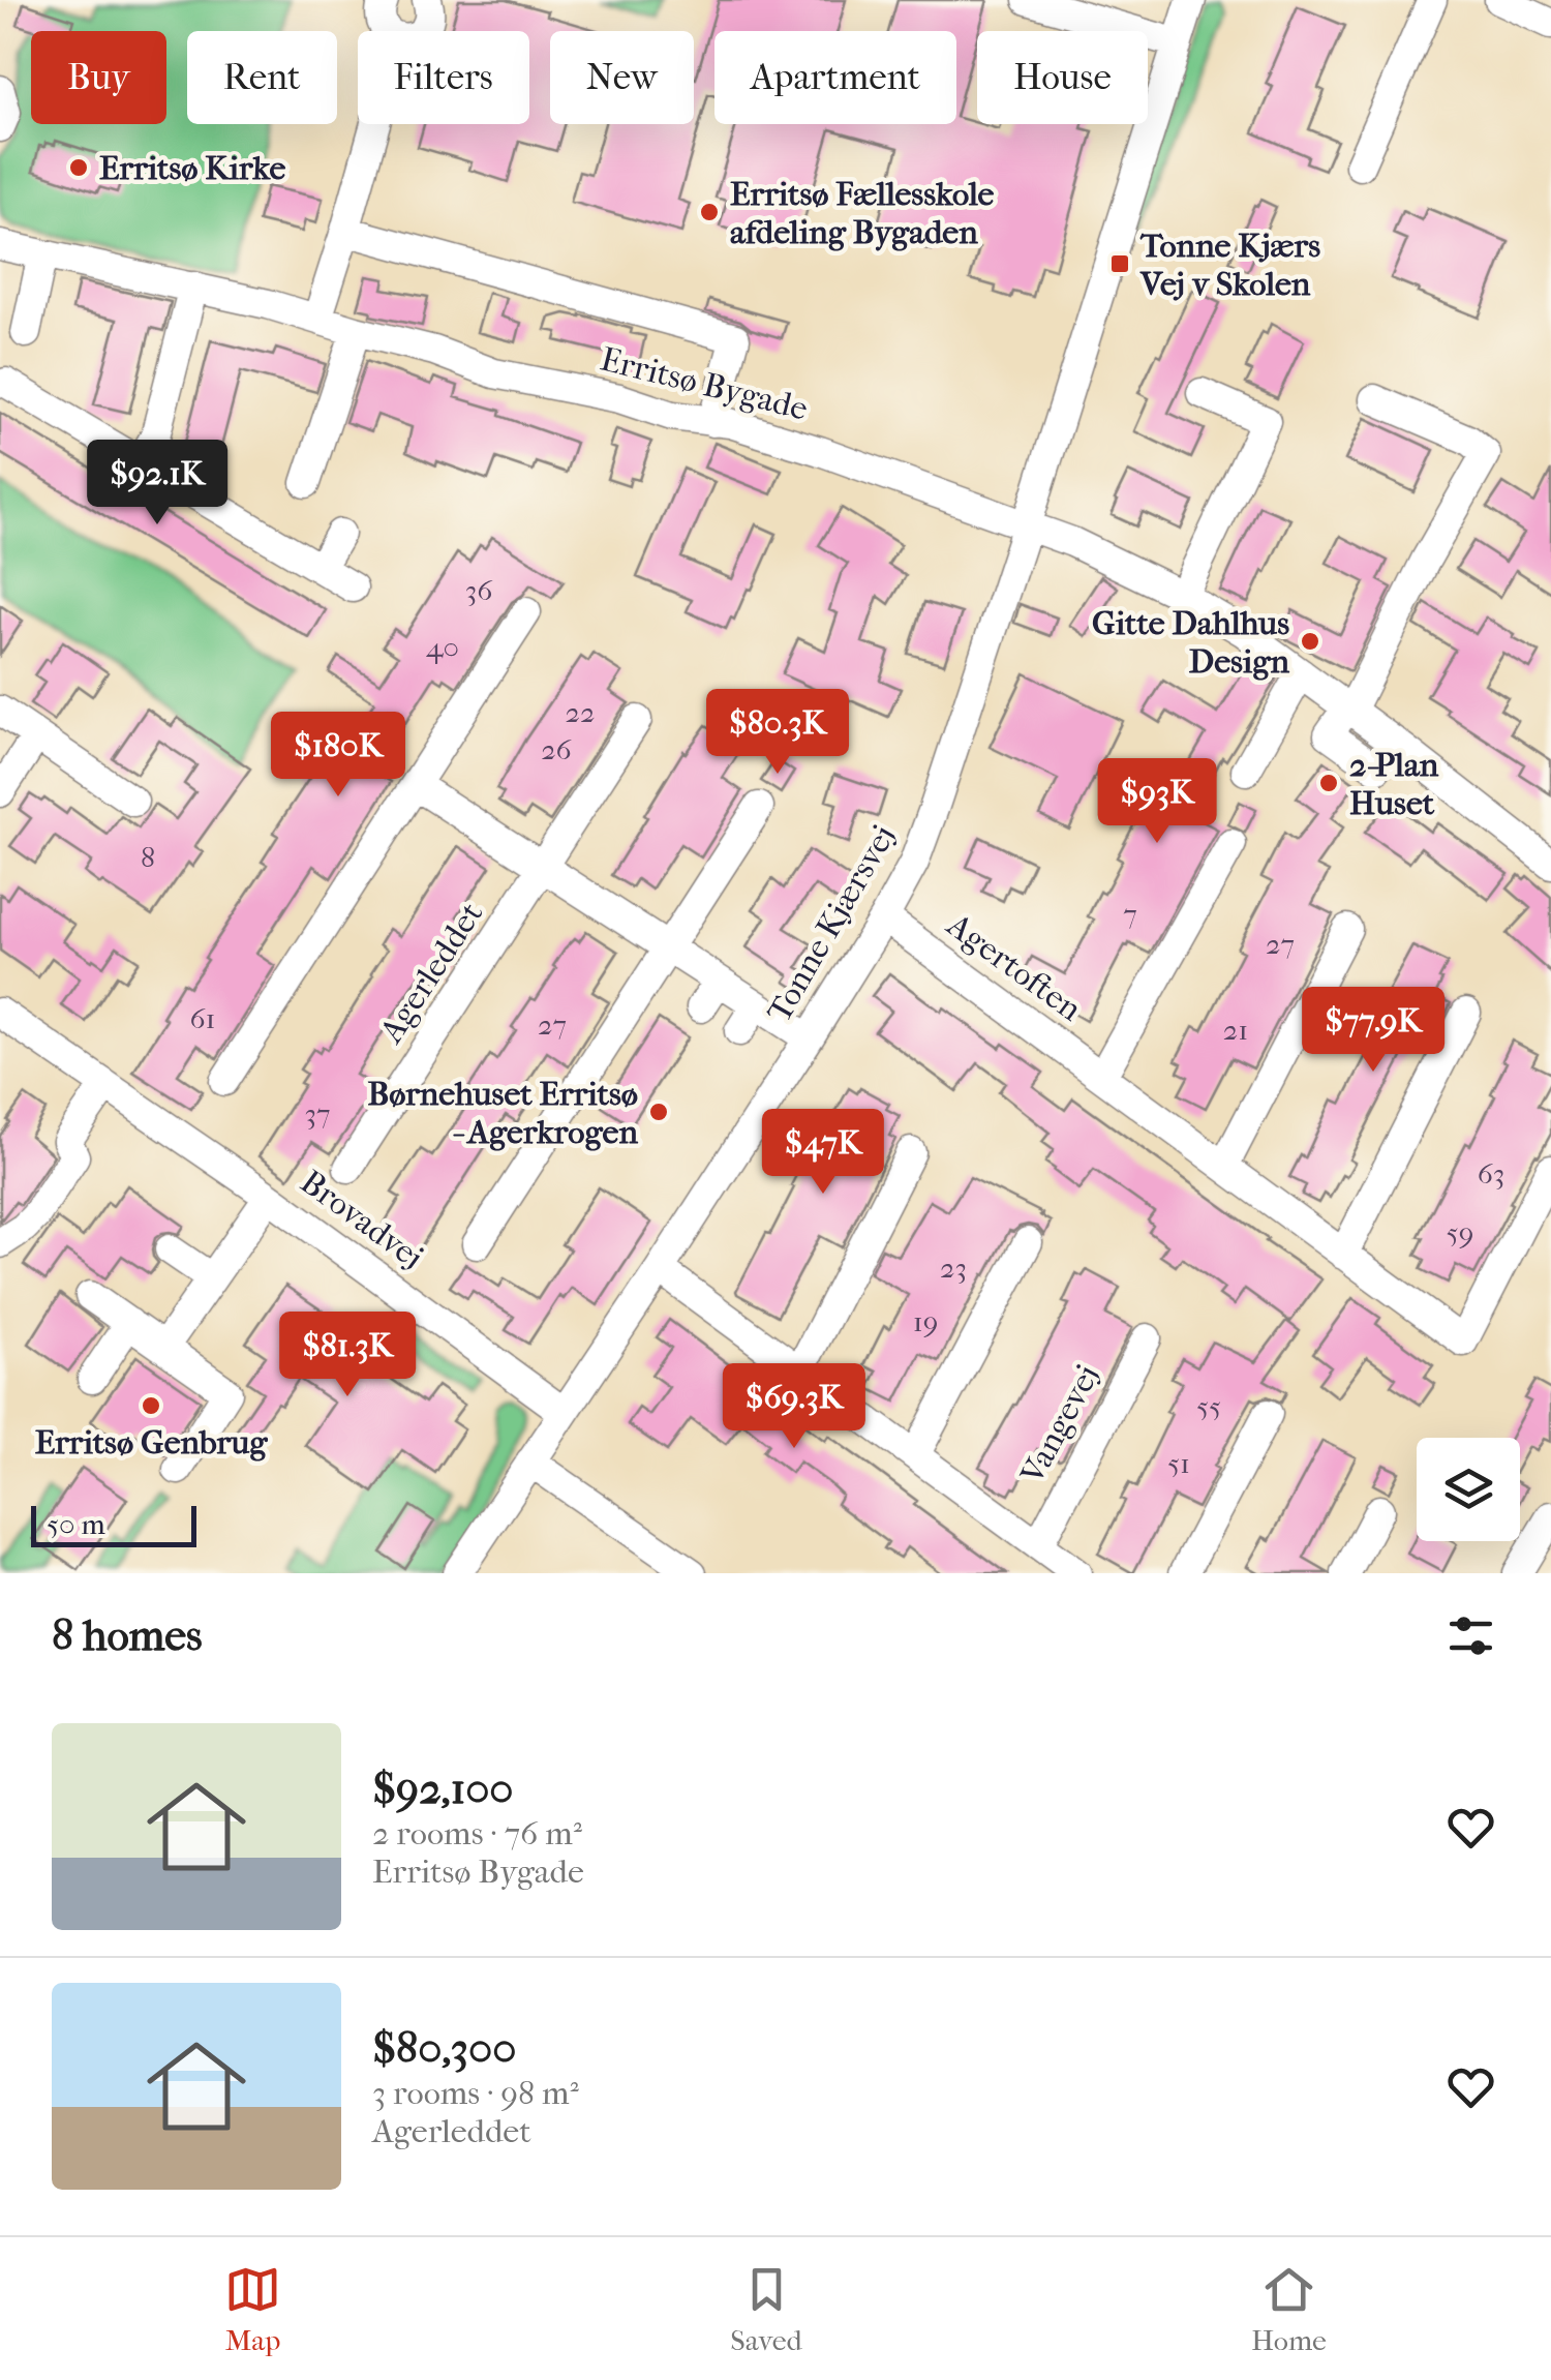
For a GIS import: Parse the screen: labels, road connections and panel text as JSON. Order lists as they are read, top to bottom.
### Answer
{
  "streets": {
    "street": [
      "Erritsø Bygade",
      "Tonne Kjærsvej",
      "Agertoften",
      "Agerleddet",
      "Brovadvej",
      "Vangevej"
    ]
  },
  "crossings": [
    ["Erritsø Bygade", "Tonne Kjærsvej"],
    ["Tonne Kjærsvej", "Agertoften"],
    ["Tonne Kjærsvej", "Brovadvej"],
    ["Tonne Kjærsvej", "Vangevej"]
  ],
  "places": {
    "other": [
      "Erritsø Kirke",
      "Erritsø Fællesskole afdeling Bygaden",
      "Gitte Dahlhus Design",
      "2-Plan Huset",
      "Børnehuset Erritsø - Agerkrogen",
      "Erritsø Genbrug"
    ],
    "transit": ["Tonne Kjærs Vej v Skolen"]
  },
  "house_numbers": [
    "36",
    "40",
    "22",
    "26",
    "8",
    "7",
    "27",
    "61",
    "27",
    "21",
    "37",
    "63",
    "59",
    "23",
    "19",
    "55",
    "51"
  ],
  "scale_bar": "50 m",
  "page": {
    "chip": [
      "Buy",
      "Rent",
      "Filters",
      "New",
      "Apartment",
      "House"
    ],
    "price": [
      "$92.1K",
      "$80.3K",
      "$180K",
      "$93K",
      "$77.9K",
      "$47K",
      "$81.3K",
      "$69.3K"
    ],
    "scale": "50 m",
    "heading": "8 homes",
    "list": [
      {
        "name": "$92,100",
        "note": "2 rooms · 76 m² · Erritsø Bygade"
      },
      {
        "name": "$80,300",
        "note": "3 rooms · 98 m² · Agerleddet"
      }
    ],
    "tabs": ["Map", "Saved", "Home"]
  }
}
